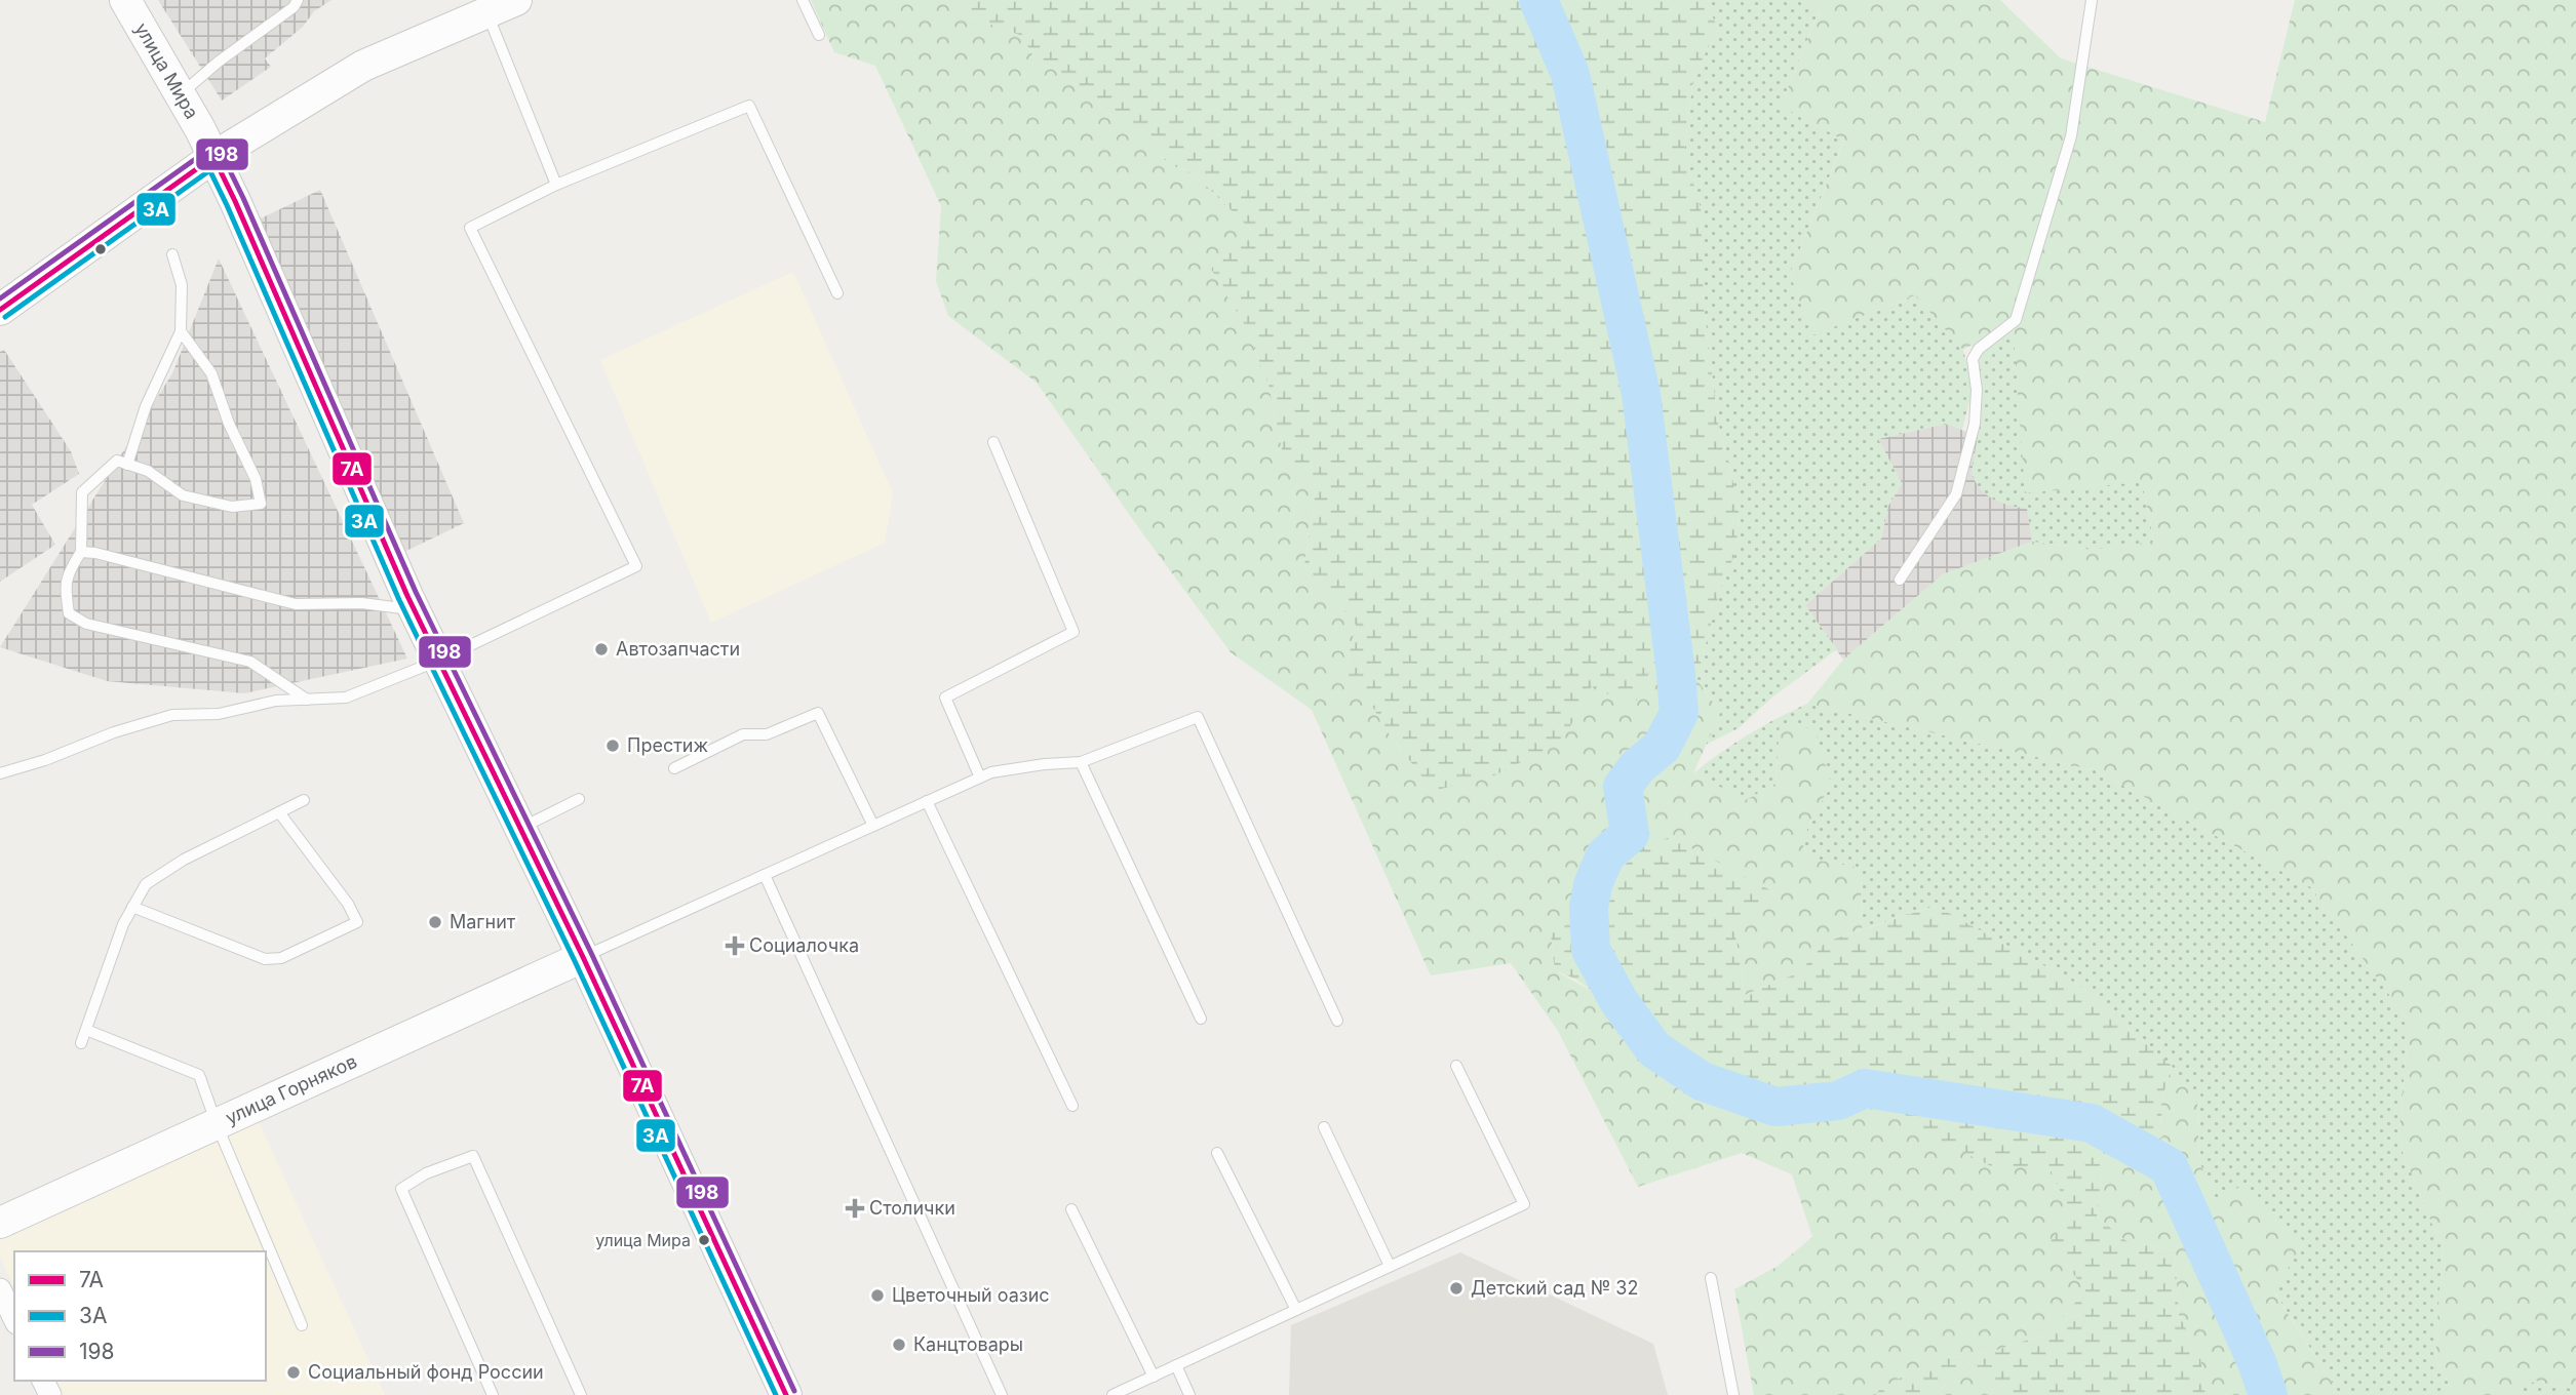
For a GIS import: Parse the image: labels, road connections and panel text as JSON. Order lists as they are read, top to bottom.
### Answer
{
  "streets": {
    "main road": ["улица Мира", "улица Горняков"]
  },
  "crossings": [
    ["улица Мира", "улица Горняков"]
  ],
  "places": {
    "other": [
      "Автозапчасти",
      "Престиж",
      "Магнит",
      "улица Мира",
      "Детский сад № 32",
      "Цветочный оазис",
      "Канцтовары",
      "Социальный фонд России"
    ],
    "health": ["Социалочка", "Столички"]
  },
  "lines": ["transit line 198", "transit line 7А", "transit line 3А"],
  "legend": ["7А", "3А", "198"]
}
